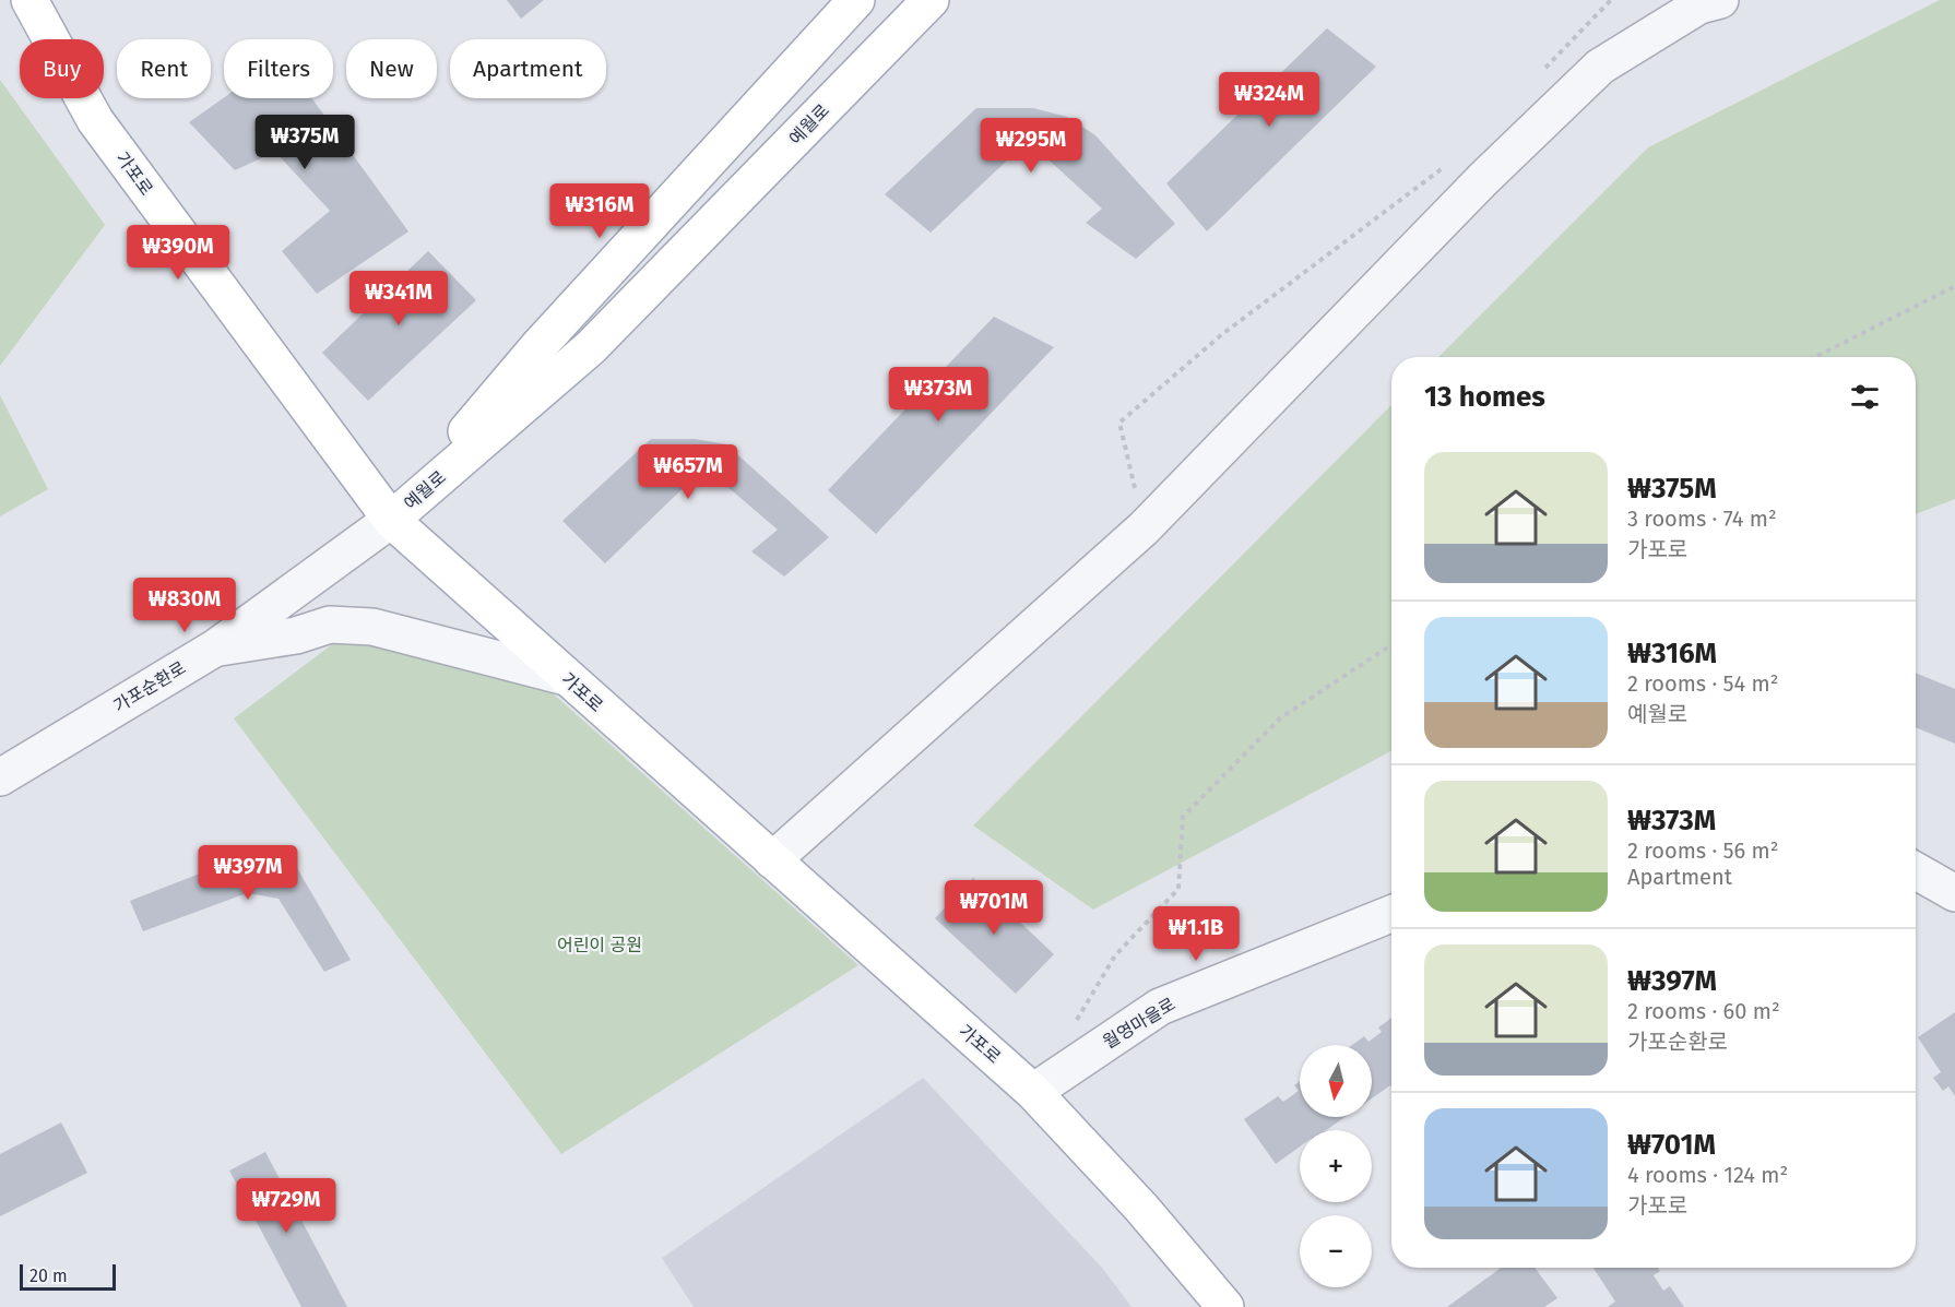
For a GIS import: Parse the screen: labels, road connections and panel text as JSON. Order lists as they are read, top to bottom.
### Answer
{
  "streets": {
    "main road": ["예월로", "가포로"],
    "street": ["가포순환로", "월영마을로"]
  },
  "crossings": [
    ["예월로", "가포로"],
    ["예월로", "가포순환로"],
    ["가포로", "가포순환로"],
    ["가포로", "월영마을로"]
  ],
  "parks": ["어린이 공원"],
  "scale_bar": "20 m",
  "north": "bottom",
  "page": {
    "chip": [
      "Buy",
      "Rent",
      "Filters",
      "New",
      "Apartment"
    ],
    "price": [
      "₩324M",
      "₩375M",
      "₩295M",
      "₩316M",
      "₩390M",
      "₩341M",
      "₩373M",
      "₩657M",
      "₩830M",
      "₩397M",
      "₩701M",
      "₩1.1B",
      "₩729M"
    ],
    "heading": "13 homes",
    "list": [
      {
        "name": "₩375M",
        "note": "3 rooms · 74 m² · 가포로"
      },
      {
        "name": "₩316M",
        "note": "2 rooms · 54 m² · 예월로"
      },
      {
        "name": "₩373M",
        "note": "2 rooms · 56 m² · Apartment"
      },
      {
        "name": "₩397M",
        "note": "2 rooms · 60 m² · 가포순환로"
      },
      {
        "name": "₩701M",
        "note": "4 rooms · 124 m² · 가포로"
      }
    ],
    "map_buttons": ["+", "−"],
    "scale": "20 m"
  }
}
